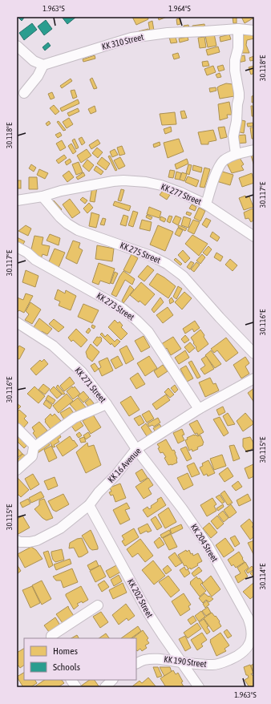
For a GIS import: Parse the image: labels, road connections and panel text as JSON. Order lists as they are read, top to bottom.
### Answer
{
  "streets": {
    "street": [
      "KK 310 Street",
      "KK 277 Street",
      "KK 275 Street",
      "KK 273 Street",
      "KK 271 Street",
      "KK 16 Avenue",
      "KK 204 Street",
      "KK 202 Street",
      "KK 190 Street"
    ]
  },
  "crossings": [
    ["KK 277 Street", "KK 275 Street"],
    ["KK 273 Street", "KK 16 Avenue"],
    ["KK 271 Street", "KK 16 Avenue"],
    ["KK 271 Street", "KK 204 Street"],
    ["KK 16 Avenue", "KK 204 Street"],
    ["KK 16 Avenue", "KK 202 Street"],
    ["KK 204 Street", "KK 190 Street"],
    ["KK 202 Street", "KK 190 Street"]
  ],
  "legend": ["Homes", "Schools"],
  "coordinates": [
    "1.963°S",
    "1.964°S",
    "30.118°E",
    "30.117°E",
    "30.116°E",
    "30.115°E",
    "30.114°E"
  ]
}
